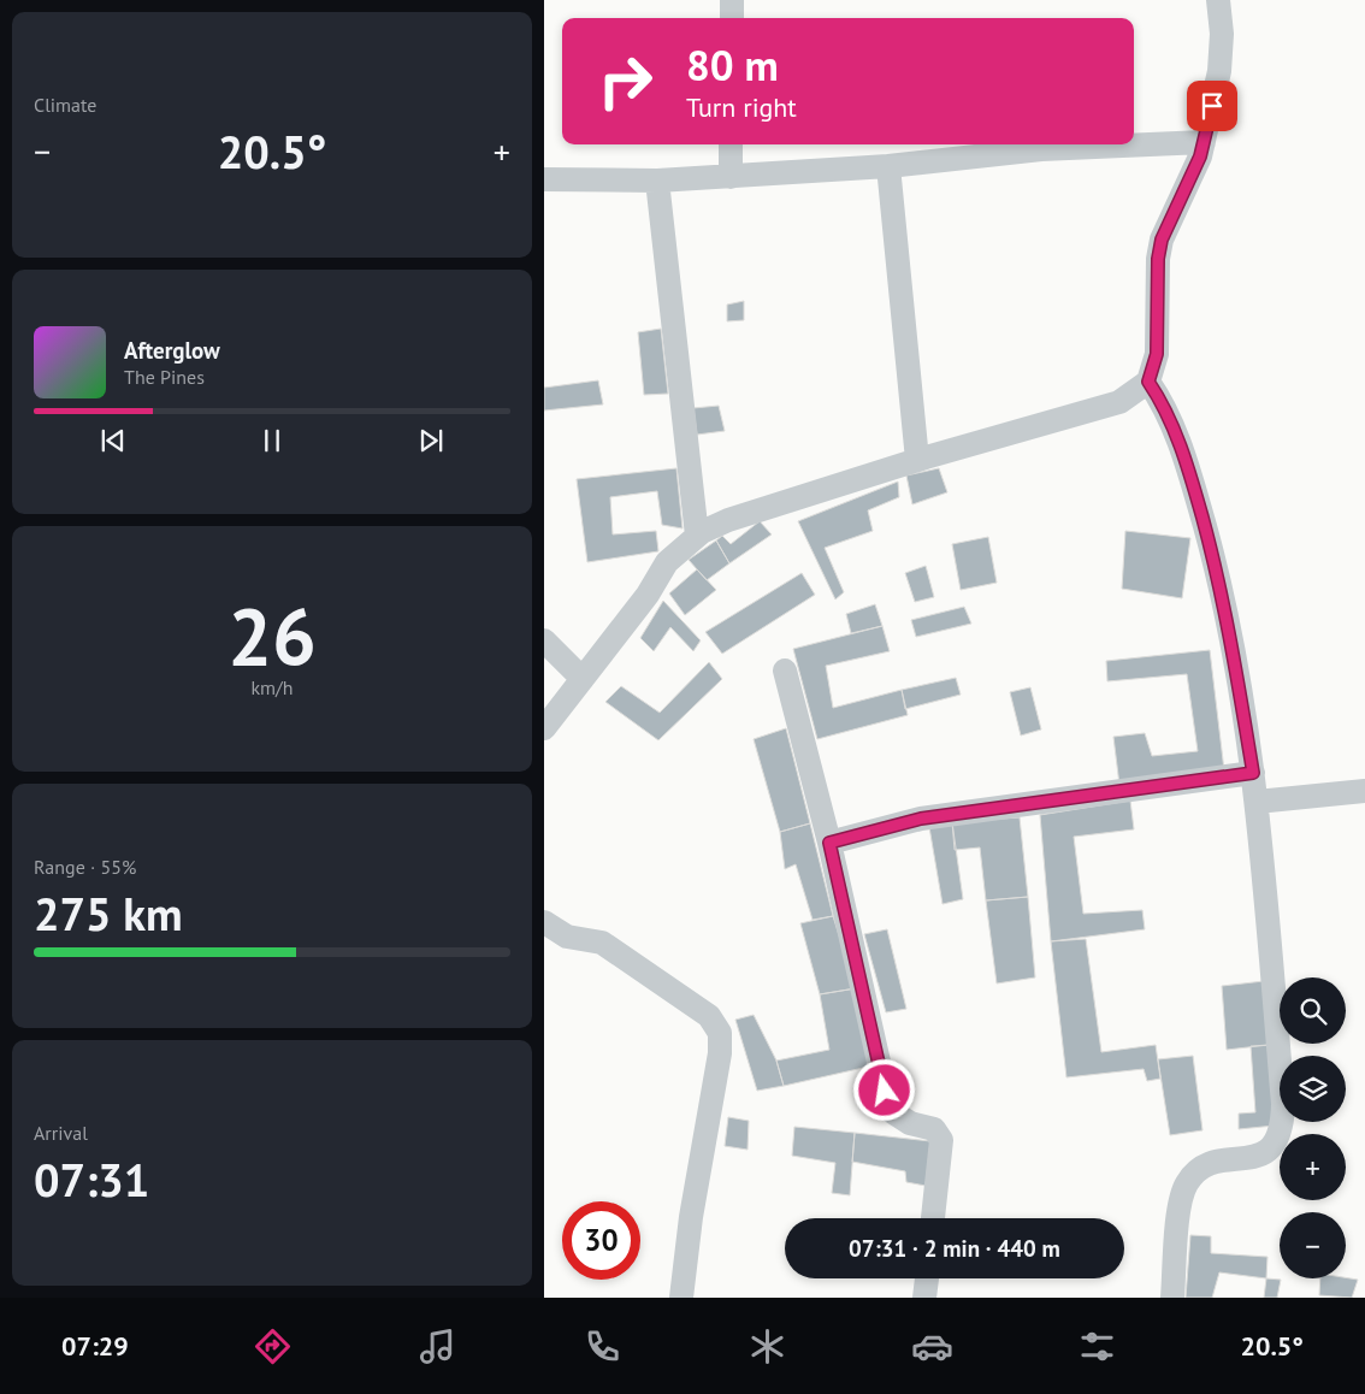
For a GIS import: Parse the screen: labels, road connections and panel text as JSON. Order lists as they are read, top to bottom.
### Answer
{
  "page": {
    "tile": [
      "Climate",
      ["26", "km/h"],
      ["Range · 55%", "275 km"],
      ["Arrival", "07:31"]
    ],
    "turn": ["80 m", "Turn right"],
    "heat": ["−", "20.5°", "+"],
    "song": ["Afterglow", "The Pines"],
    "map_buttons": ["+", "−"],
    "limit": "30",
    "trip": "07:31 · 2 min · 440 m",
    "tabs": ["07:29", "20.5°"]
  }
}
